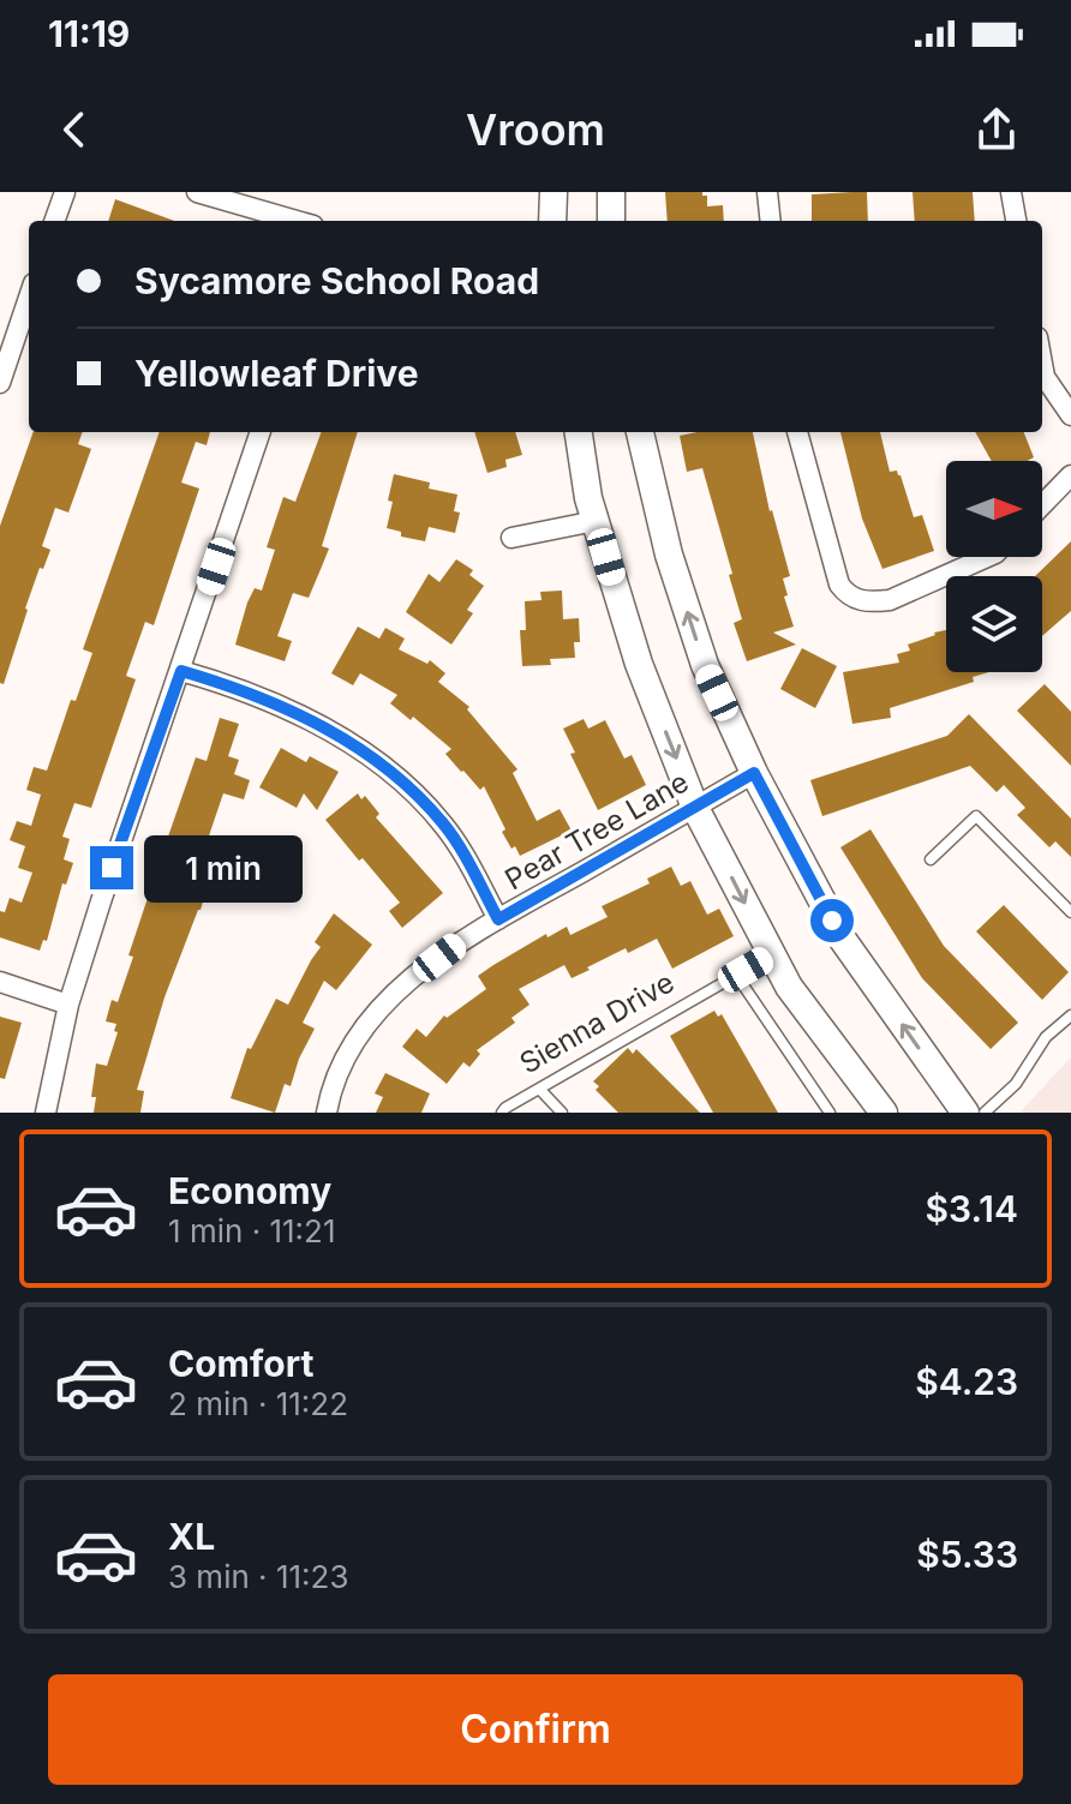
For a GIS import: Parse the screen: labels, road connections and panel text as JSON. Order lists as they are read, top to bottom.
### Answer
{
  "streets": {
    "street": ["Pear Tree Lane", "Sienna Drive"]
  },
  "north": "right",
  "page": {
    "status": "11:19",
    "header": "Vroom",
    "banner": ["Sycamore School Road", "Yellowleaf Drive"],
    "bubble": "1 min",
    "list": [
      {
        "name": "Economy",
        "note": "1 min · 11:21",
        "value": "$3.14"
      },
      {
        "name": "Comfort",
        "note": "2 min · 11:22",
        "value": "$4.23"
      },
      {
        "name": "XL",
        "note": "3 min · 11:23",
        "value": "$5.33"
      }
    ],
    "buttons": "Confirm"
  }
}
